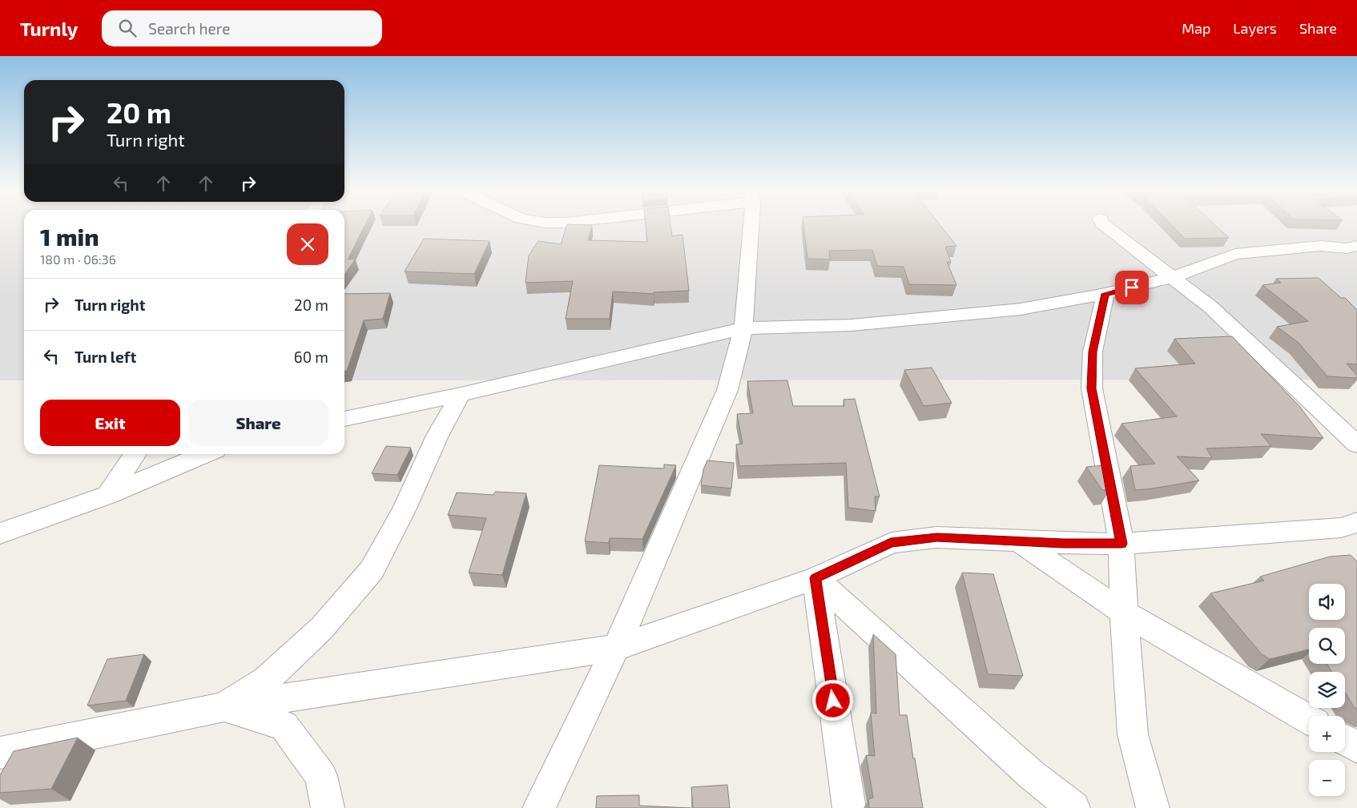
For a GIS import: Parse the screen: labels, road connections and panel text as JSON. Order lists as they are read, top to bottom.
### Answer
{
  "page": {
    "header": "Turnly",
    "search": "Search here",
    "nav": ["Map", "Layers", "Share"],
    "turn": ["20 m", "Turn right"],
    "heading": ["1 min", "180 m · 06:36"],
    "list": [
      {
        "name": "Turn right",
        "value": "20 m"
      },
      {
        "name": "Turn left",
        "value": "60 m"
      }
    ],
    "buttons": ["Exit", "Share"],
    "map_buttons": ["+", "−"]
  }
}
